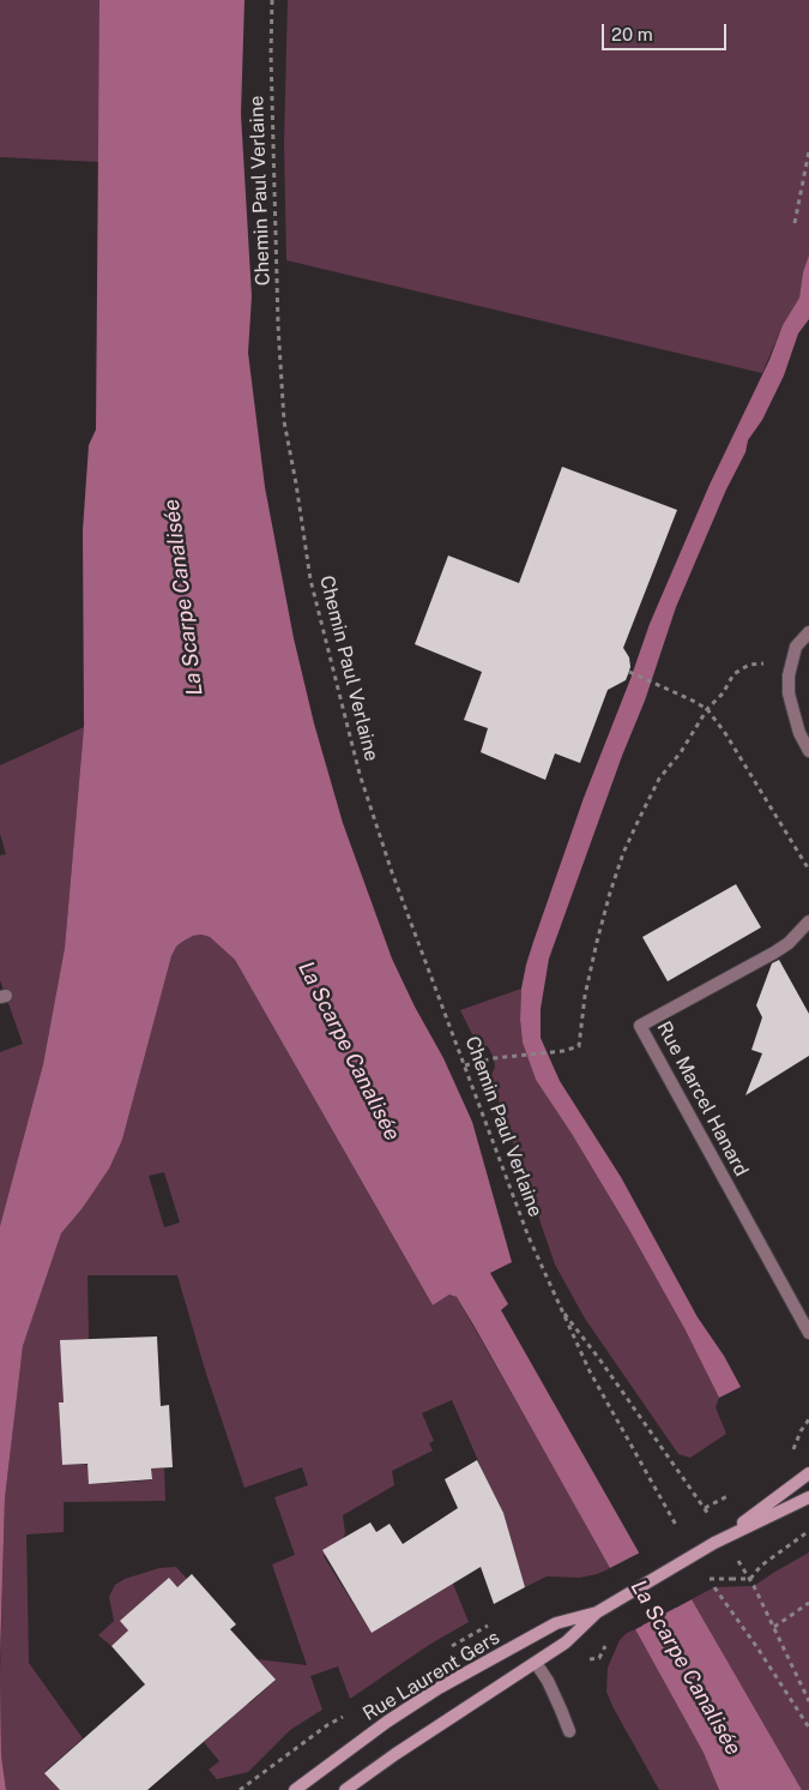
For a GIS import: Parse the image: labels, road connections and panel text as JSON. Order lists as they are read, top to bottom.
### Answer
{
  "streets": {
    "main road": ["Rue Laurent Gers"],
    "lane": ["Rue Marcel Hanard"],
    "path": ["Chemin Paul Verlaine"]
  },
  "water": ["La Scarpe Canalisée"],
  "scale_bar": "20 m"
}
